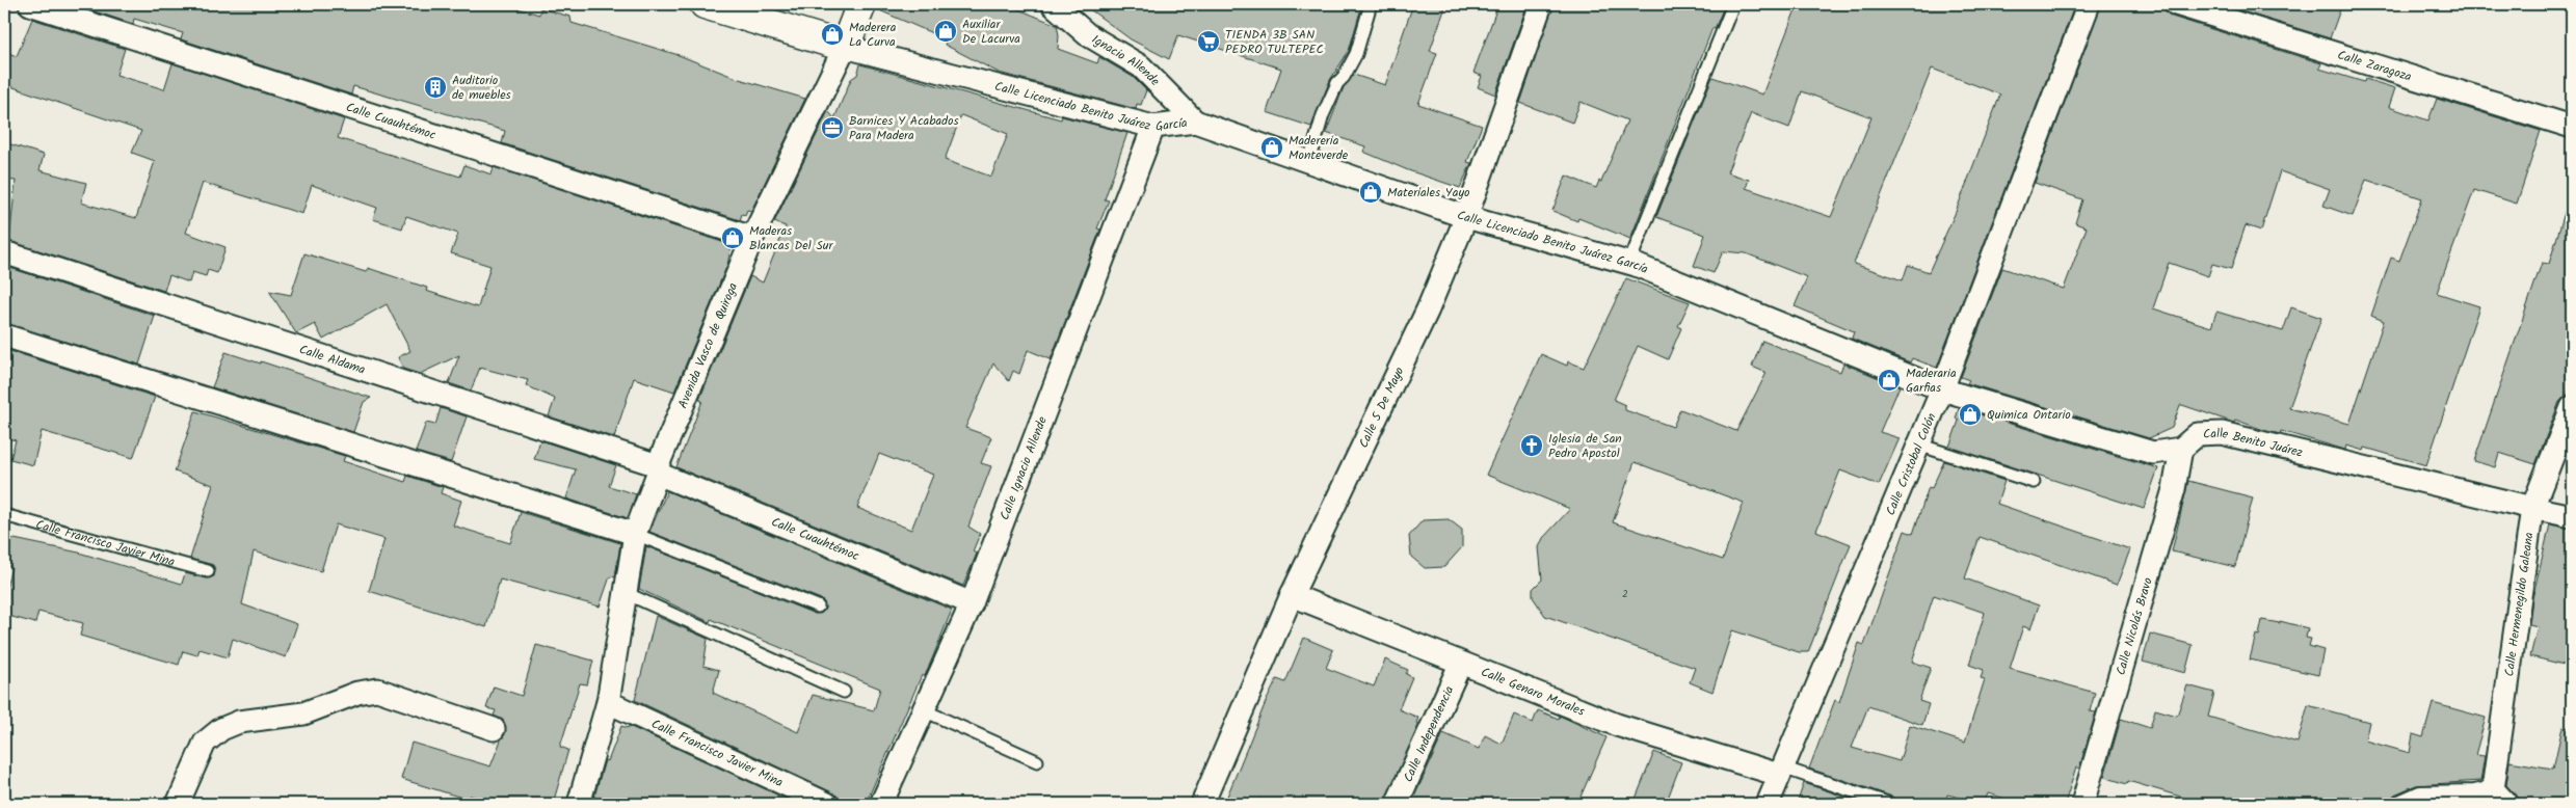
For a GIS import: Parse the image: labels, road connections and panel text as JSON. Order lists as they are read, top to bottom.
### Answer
{
  "streets": {
    "street": [
      "Ignacio Allende",
      "Calle Zaragoza",
      "Calle Licenciado Benito Juárez García",
      "Calle Cuauhtémoc",
      "Avenida Vasco de Quiroga",
      "Calle Aldama",
      "Calle 5 De Mayo",
      "Calle Benito Juárez",
      "Calle Cristobal Colón",
      "Calle Ignacio Allende",
      "Calle Francisco Javier Mina",
      "Calle Hermenegildo Galeana",
      "Calle Nicolás Bravo",
      "Calle Genaro Morales",
      "Calle Independencia"
    ]
  },
  "crossings": [
    ["Ignacio Allende", "Calle Licenciado Benito Juárez García"],
    ["Calle Licenciado Benito Juárez García", "Avenida Vasco de Quiroga"],
    ["Calle Licenciado Benito Juárez García", "Calle 5 De Mayo"],
    ["Calle Licenciado Benito Juárez García", "Calle Benito Juárez"],
    ["Calle Licenciado Benito Juárez García", "Calle Cristobal Colón"],
    ["Calle Licenciado Benito Juárez García", "Calle Ignacio Allende"],
    ["Calle Cuauhtémoc", "Avenida Vasco de Quiroga"],
    ["Calle Cuauhtémoc", "Calle Aldama"],
    ["Calle Cuauhtémoc", "Calle Ignacio Allende"],
    ["Avenida Vasco de Quiroga", "Calle Aldama"],
    ["Avenida Vasco de Quiroga", "Calle Francisco Javier Mina"],
    ["Calle 5 De Mayo", "Calle Genaro Morales"],
    ["Calle Benito Juárez", "Calle Cristobal Colón"],
    ["Calle Benito Juárez", "Calle Hermenegildo Galeana"],
    ["Calle Benito Juárez", "Calle Nicolás Bravo"],
    ["Calle Cristobal Colón", "Calle Genaro Morales"],
    ["Calle Genaro Morales", "Calle Independencia"]
  ],
  "places": {
    "shop": [
      "Auxiliar De Lacurva",
      "Maderera La Curva",
      "Madereria Monteverde",
      "Materiales Yayo",
      "Maderas Blancas Del Sur",
      "Maderaria Garfias",
      "Quimica Ontario"
    ],
    "supermarket": ["TIENDA 3B SAN PEDRO TULTEPEC"],
    "building": ["Auditorio de muebles"],
    "office": ["Barnices Y Acabados Para Madera"],
    "church": ["Iglesia de San Pedro Apostol"]
  },
  "house_numbers": ["2"]
}
